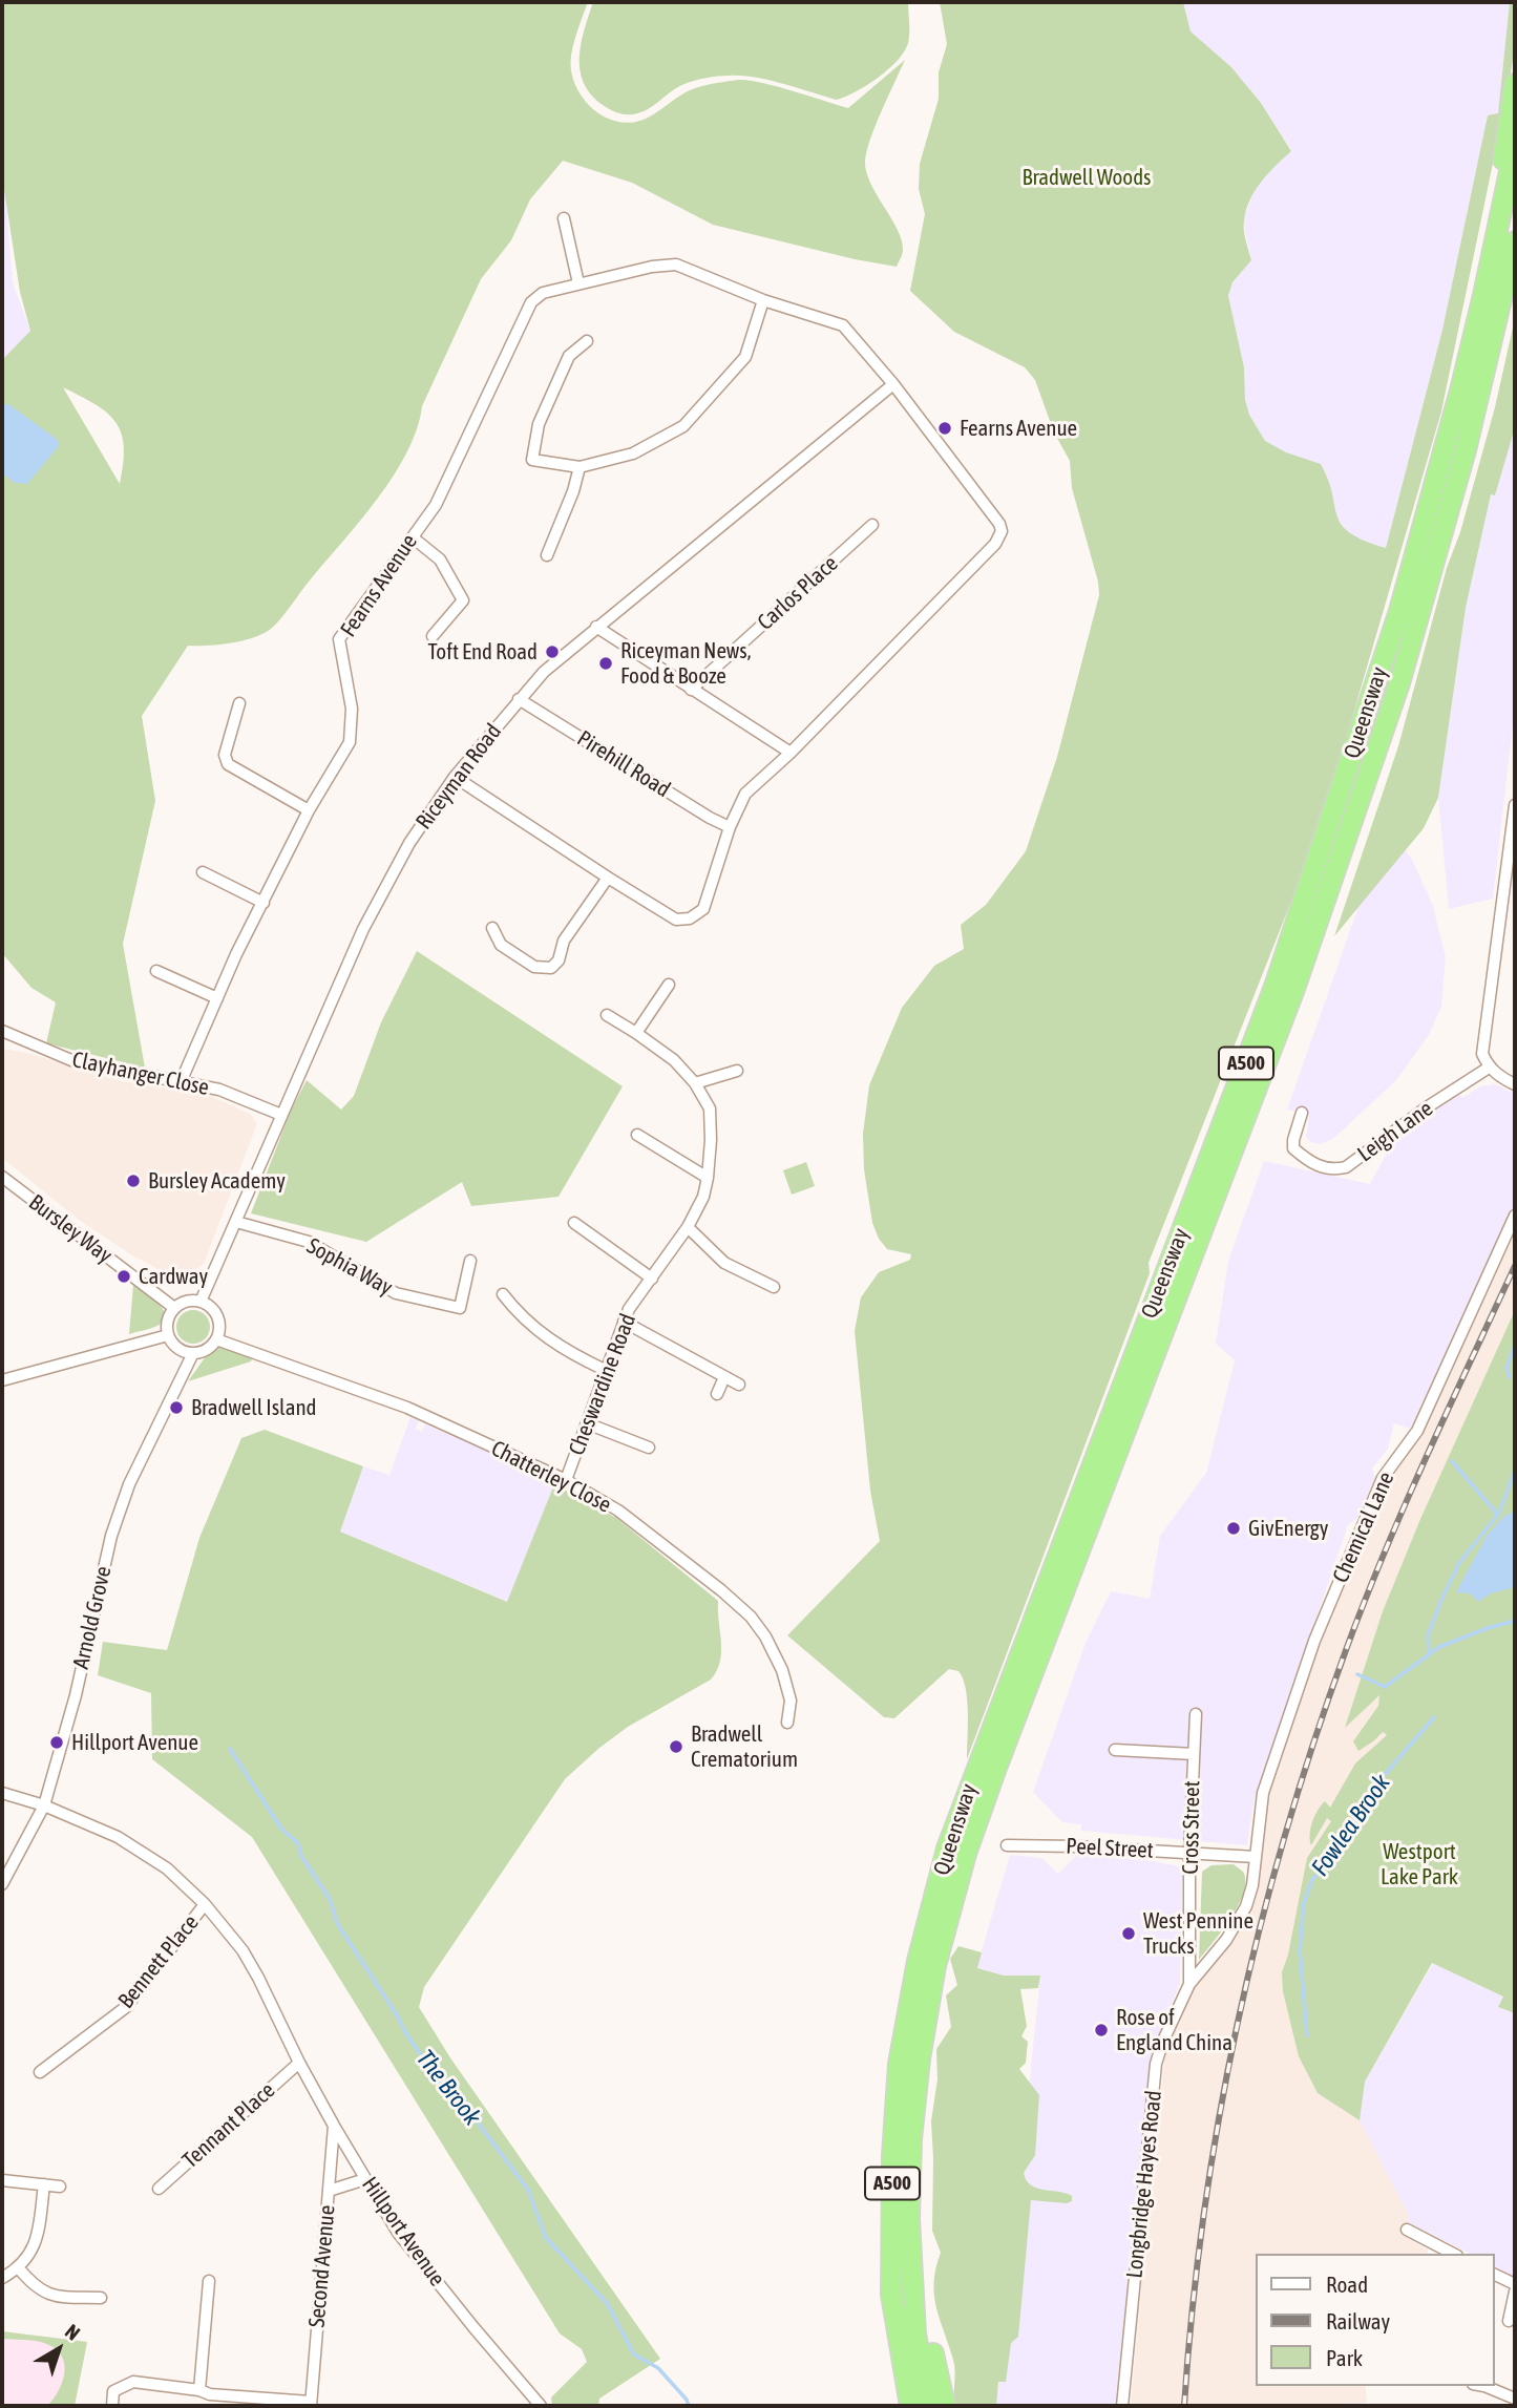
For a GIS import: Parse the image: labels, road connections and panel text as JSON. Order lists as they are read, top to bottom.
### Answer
{
  "streets": {
    "highway": ["Queensway", "A500"],
    "street": [
      "Fearns Avenue",
      "Carlos Place",
      "Pirehill Road",
      "Riceyman Road",
      "Clayhanger Close",
      "Leigh Lane",
      "Bursley Way",
      "Sophia Way",
      "Cheswardine Road",
      "Chatterley Close",
      "Chemical Lane",
      "Arnold Grove",
      "Cross Street",
      "Peel Street",
      "Bennett Place",
      "Tennant Place",
      "Longbridge Hayes Road",
      "Hillport Avenue",
      "Second Avenue"
    ]
  },
  "crossings": [
    ["Fearns Avenue", "Pirehill Road"],
    ["Fearns Avenue", "Riceyman Road"],
    ["Fearns Avenue", "Clayhanger Close"],
    ["Pirehill Road", "Riceyman Road"],
    ["Riceyman Road", "Clayhanger Close"],
    ["Riceyman Road", "Bursley Way"],
    ["Riceyman Road", "Sophia Way"],
    ["Riceyman Road", "Chatterley Close"],
    ["Riceyman Road", "Arnold Grove"],
    ["Bursley Way", "Chatterley Close"],
    ["Bursley Way", "Arnold Grove"],
    ["Cheswardine Road", "Chatterley Close"],
    ["Chatterley Close", "Arnold Grove"],
    ["Chemical Lane", "Peel Street"],
    ["Chemical Lane", "Longbridge Hayes Road"],
    ["Arnold Grove", "Hillport Avenue"],
    ["Cross Street", "Peel Street"],
    ["Cross Street", "Longbridge Hayes Road"],
    ["Peel Street", "Longbridge Hayes Road"],
    ["Bennett Place", "Hillport Avenue"],
    ["Tennant Place", "Hillport Avenue"],
    ["Hillport Avenue", "Second Avenue"]
  ],
  "water": ["Fowlea Brook", "The Brook"],
  "parks": ["Bradwell Woods", "Westport Lake Park"],
  "places": [
    "Fearns Avenue",
    "Toft End Road",
    "Riceyman News, Food & Booze",
    "Bursley Academy",
    "Cardway",
    "Bradwell Island",
    "GivEnergy",
    "Hillport Avenue",
    "Bradwell Crematorium",
    "West Pennine Trucks",
    "Rose of England China"
  ],
  "legend": ["Road", "Railway", "Park"],
  "north": "top right"
}
